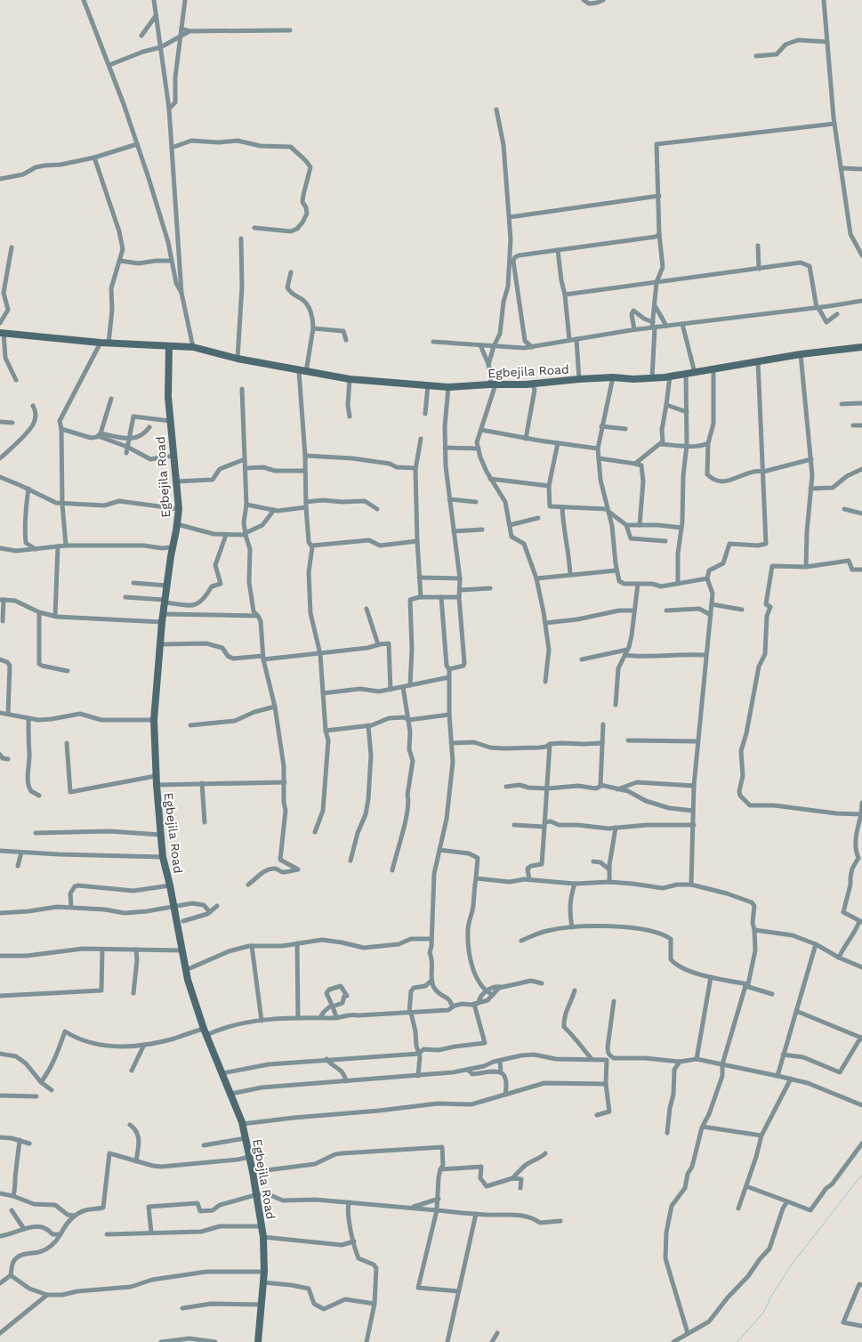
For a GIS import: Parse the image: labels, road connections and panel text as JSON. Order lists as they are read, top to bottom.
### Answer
{
  "streets": {
    "street": ["Egbejila Road"]
  }
}
